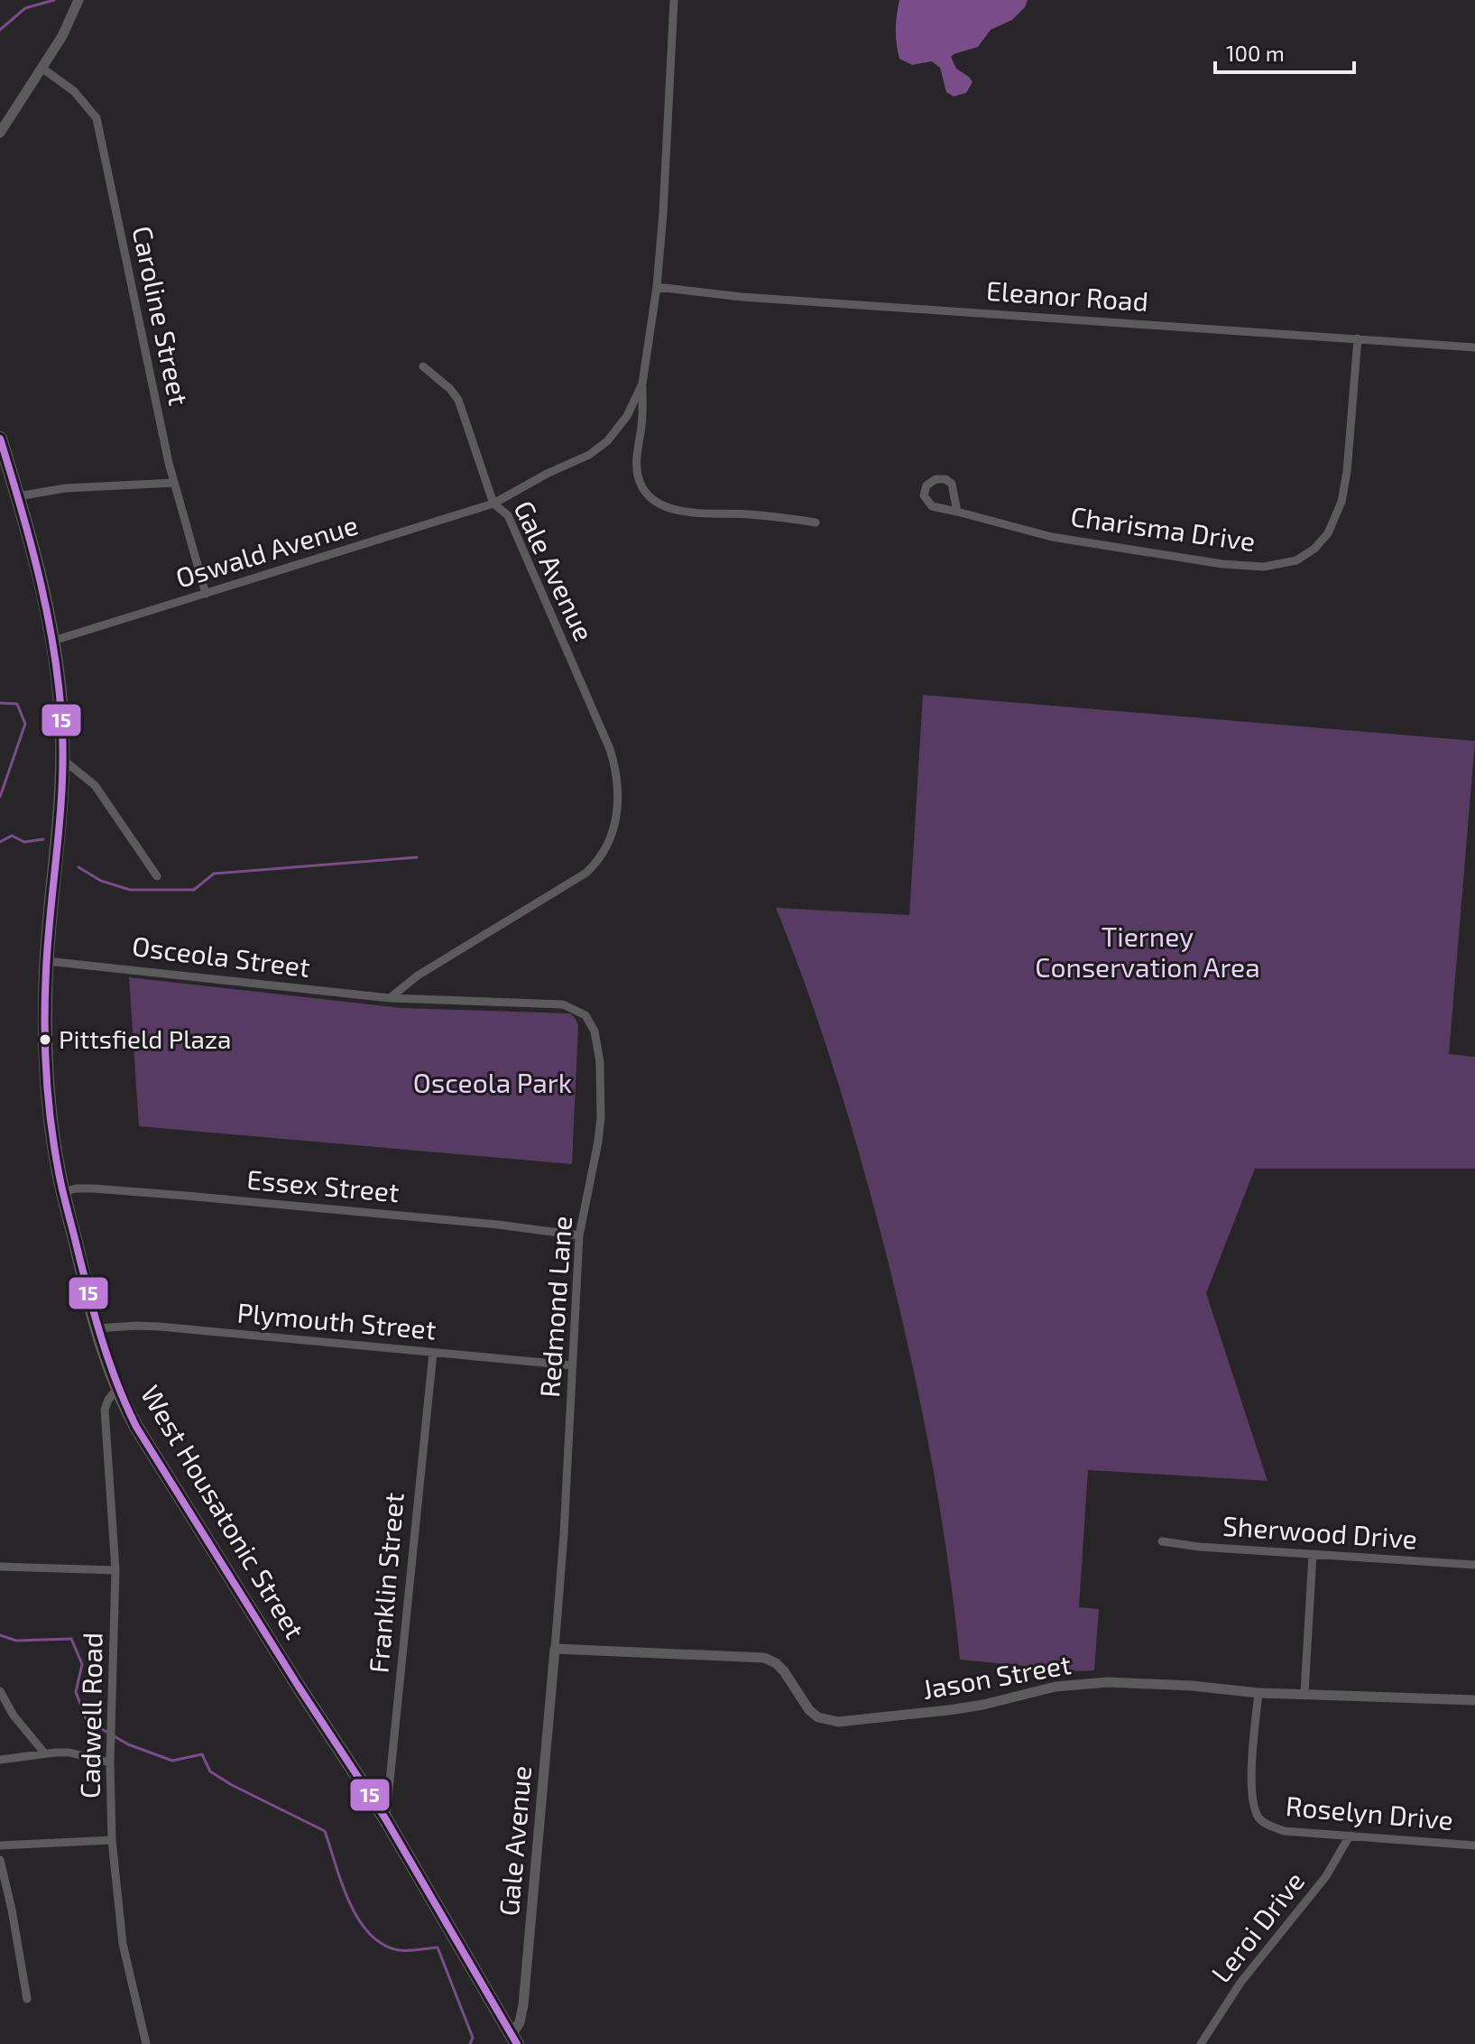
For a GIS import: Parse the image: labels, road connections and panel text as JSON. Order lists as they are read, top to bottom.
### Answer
{
  "streets": {
    "highway": ["West Housatonic Street"],
    "street": [
      "Eleanor Road",
      "Caroline Street",
      "Charisma Drive",
      "Oswald Avenue",
      "Gale Avenue",
      "Osceola Street",
      "Essex Street",
      "Redmond Lane",
      "Plymouth Street",
      "Sherwood Drive",
      "Franklin Street",
      "Jason Street",
      "Cadwell Road",
      "Roselyn Drive",
      "Leroi Drive"
    ]
  },
  "crossings": [
    ["Eleanor Road", "Charisma Drive"],
    ["Eleanor Road", "Gale Avenue"],
    ["Caroline Street", "Oswald Avenue"],
    ["Oswald Avenue", "Gale Avenue"],
    ["Oswald Avenue", "West Housatonic Street"],
    ["Gale Avenue", "Osceola Street"],
    ["Gale Avenue", "Redmond Lane"],
    ["Gale Avenue", "West Housatonic Street"],
    ["Gale Avenue", "Jason Street"],
    ["Osceola Street", "Redmond Lane"],
    ["Osceola Street", "West Housatonic Street"],
    ["Essex Street", "Redmond Lane"],
    ["Essex Street", "West Housatonic Street"],
    ["Redmond Lane", "Plymouth Street"],
    ["Redmond Lane", "Jason Street"],
    ["Plymouth Street", "West Housatonic Street"],
    ["Plymouth Street", "Franklin Street"],
    ["West Housatonic Street", "Franklin Street"],
    ["West Housatonic Street", "Cadwell Road"],
    ["Jason Street", "Roselyn Drive"],
    ["Roselyn Drive", "Leroi Drive"]
  ],
  "parks": ["Tierney Conservation Area", "Osceola Park"],
  "places": ["Pittsfield Plaza"],
  "lines": ["transit line 15"],
  "scale_bar": "100 m"
}
